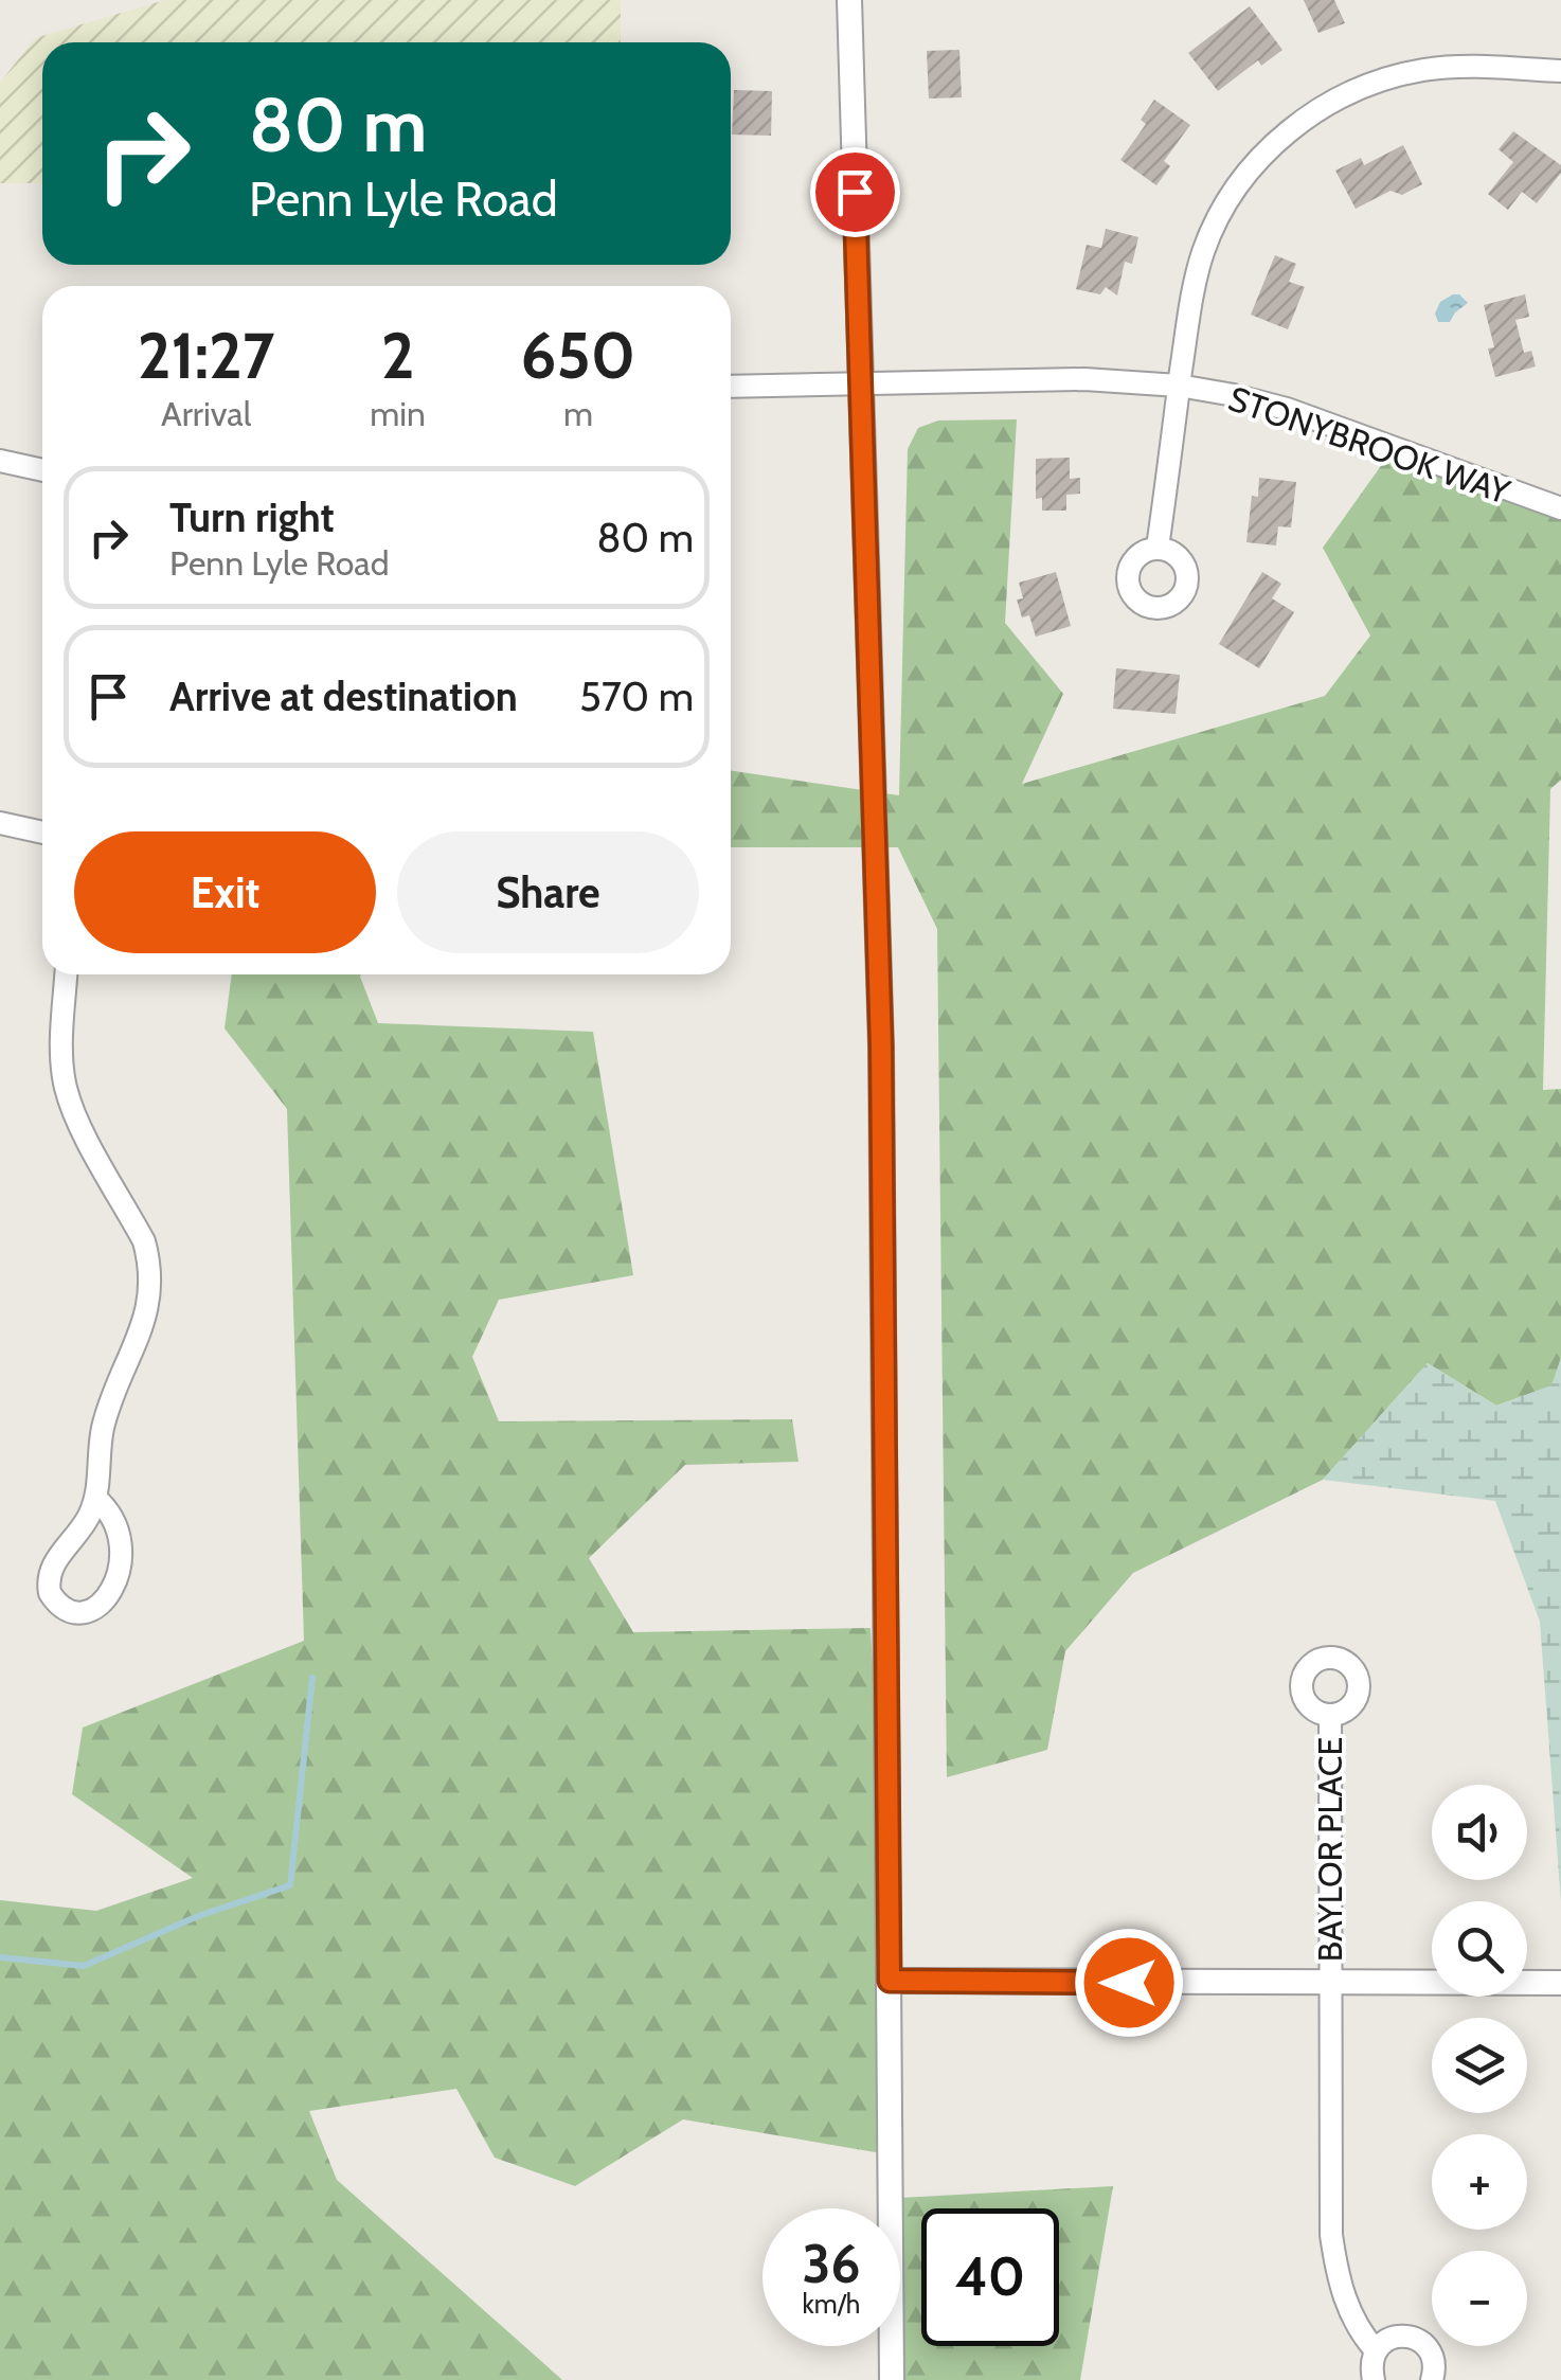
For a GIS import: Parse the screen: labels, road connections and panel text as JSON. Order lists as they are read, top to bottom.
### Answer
{
  "streets": {
    "street": ["STONYBROOK WAY", "BAYLOR PLACE"]
  },
  "page": {
    "turn": ["80 m", "Penn Lyle Road"],
    "eta": [
      "21:27",
      "Arrival",
      "2",
      "min",
      "650",
      "m"
    ],
    "list": [
      {
        "name": "Turn right",
        "note": "Penn Lyle Road",
        "value": "80 m"
      },
      {
        "name": "Arrive at destination",
        "value": "570 m"
      }
    ],
    "buttons": ["Exit", "Share"],
    "map_buttons": ["+", "−"],
    "speed": "36 km/h",
    "limit": "40"
  }
}
